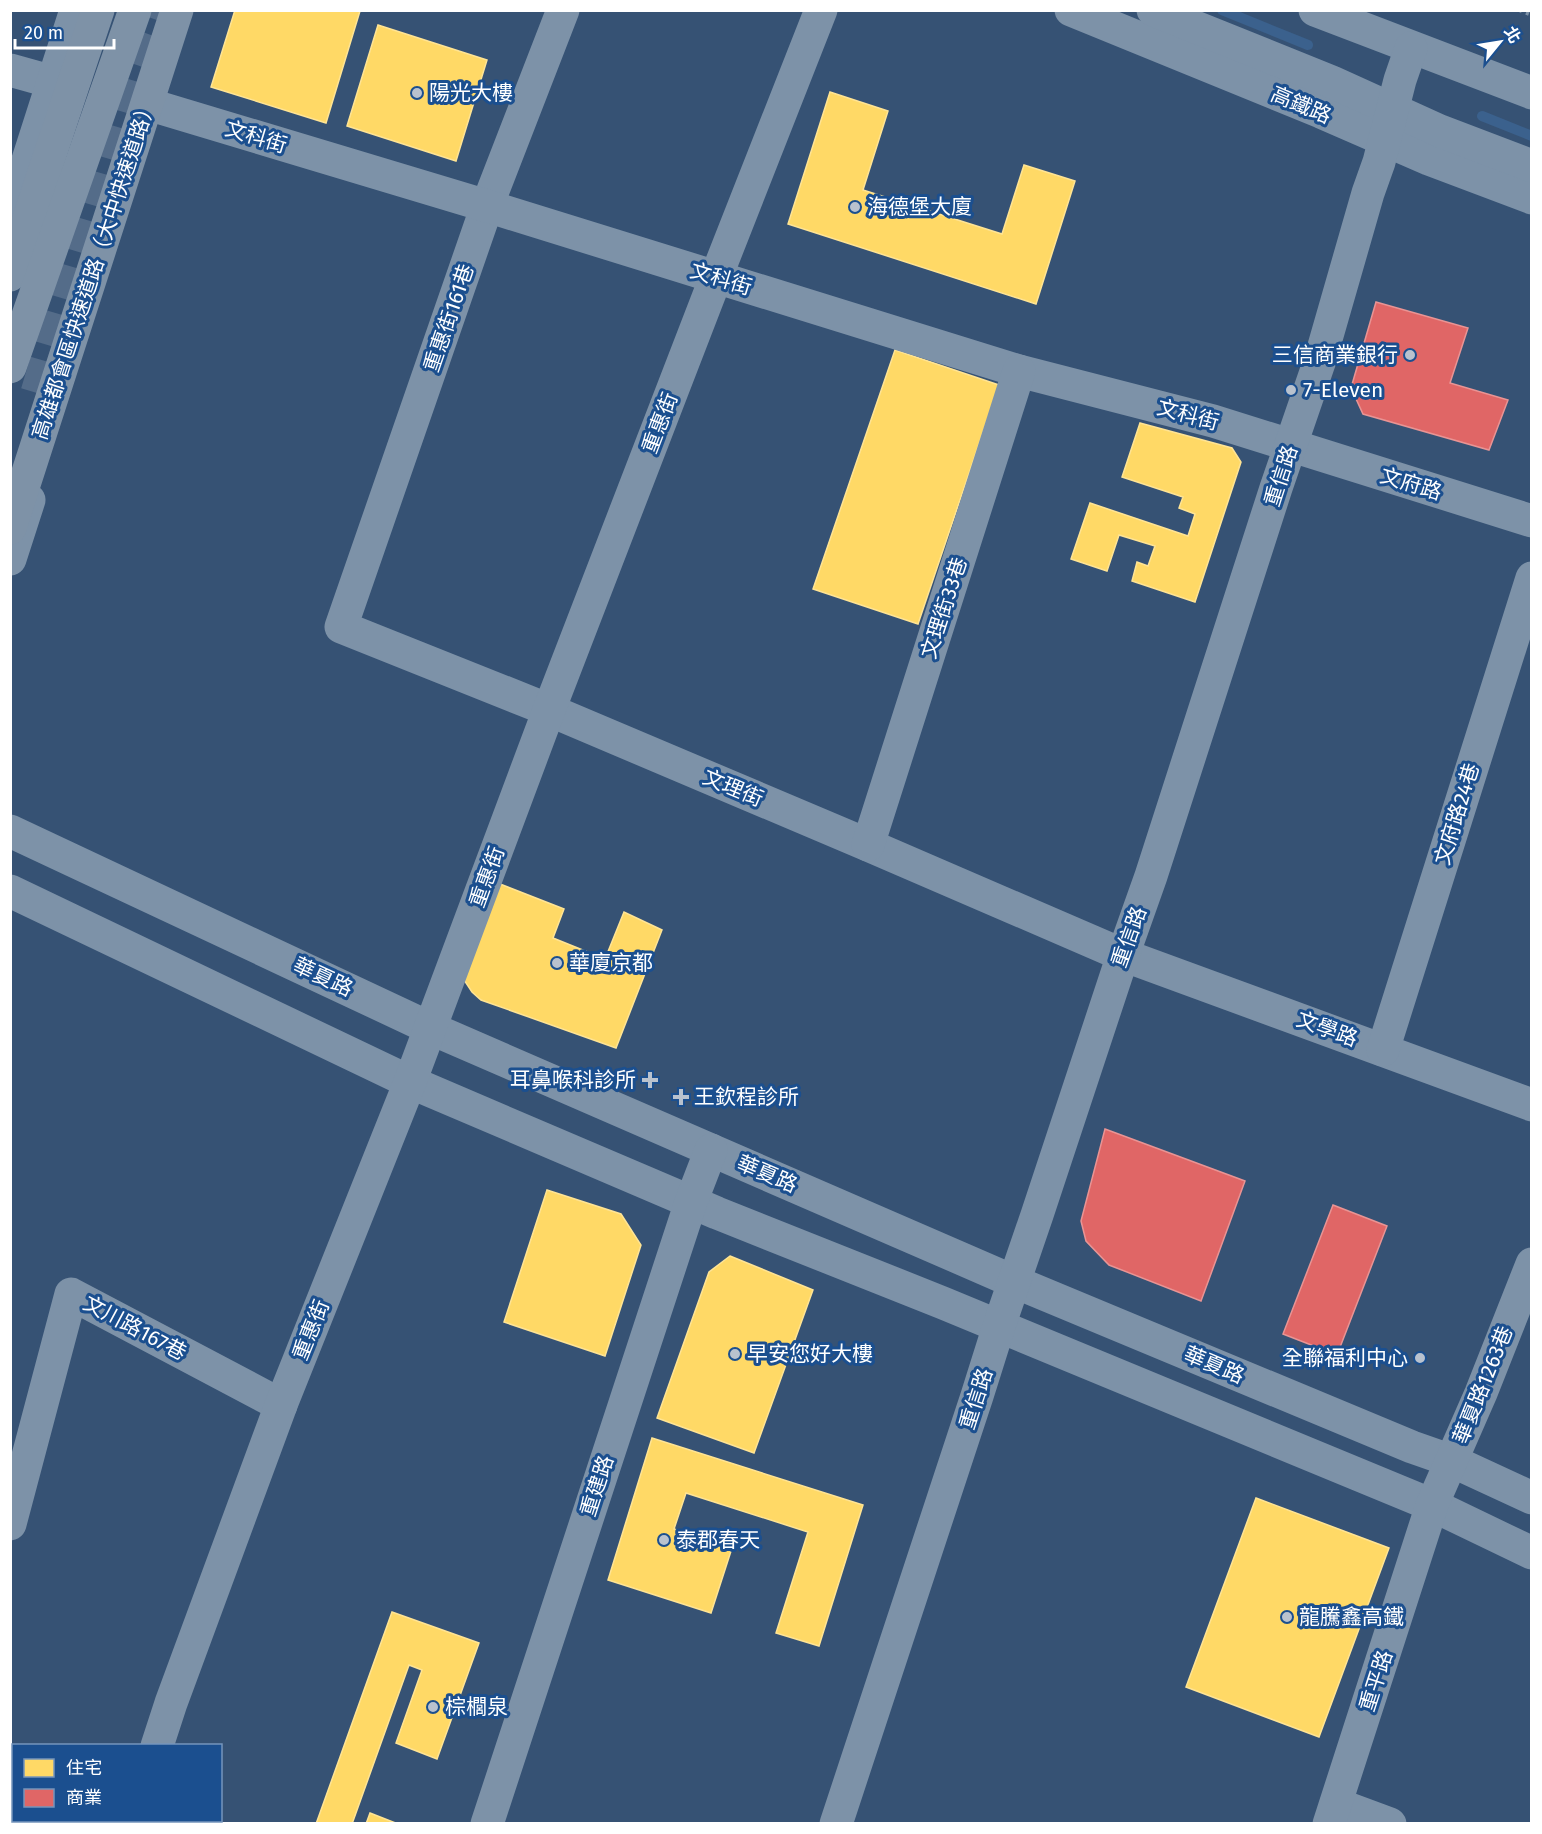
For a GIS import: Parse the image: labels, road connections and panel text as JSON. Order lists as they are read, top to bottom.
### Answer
{
  "streets": {
    "highway": ["高雄都會區快速道路（大中快速道路）"],
    "street": [
      "高鐵路",
      "文科街",
      "重惠街161巷",
      "重惠街",
      "重信路",
      "文府路",
      "文理街33巷",
      "文理街",
      "文府路24巷",
      "華夏路",
      "文學路",
      "文川路167巷",
      "華夏路1263巷",
      "重建路",
      "重平路"
    ]
  },
  "crossings": [
    ["高鐵路", "重信路"],
    ["文科街", "重惠街161巷"],
    ["文科街", "重惠街"],
    ["文科街", "重信路"],
    ["文科街", "文府路"],
    ["文科街", "文理街33巷"],
    ["重惠街161巷", "文理街"],
    ["重惠街", "文理街"],
    ["重惠街", "華夏路"],
    ["重惠街", "文川路167巷"],
    ["重信路", "文府路"],
    ["重信路", "文理街"],
    ["重信路", "華夏路"],
    ["重信路", "文學路"],
    ["文理街33巷", "文理街"],
    ["文理街", "文學路"],
    ["文府路24巷", "文學路"],
    ["華夏路", "華夏路1263巷"],
    ["華夏路", "重建路"],
    ["華夏路1263巷", "重平路"]
  ],
  "places": {
    "other": [
      "陽光大樓",
      "海德堡大廈",
      "三信商業銀行",
      "7-Eleven",
      "華廈京都",
      "早安您好大樓",
      "全聯福利中心",
      "泰郡春天",
      "龍騰鑫高鐵",
      "棕櫚泉"
    ],
    "health": ["耳鼻喉科診所", "王欽程診所"]
  },
  "legend": ["住宅", "商業"],
  "scale_bar": "20 m",
  "north": "top right"
}
